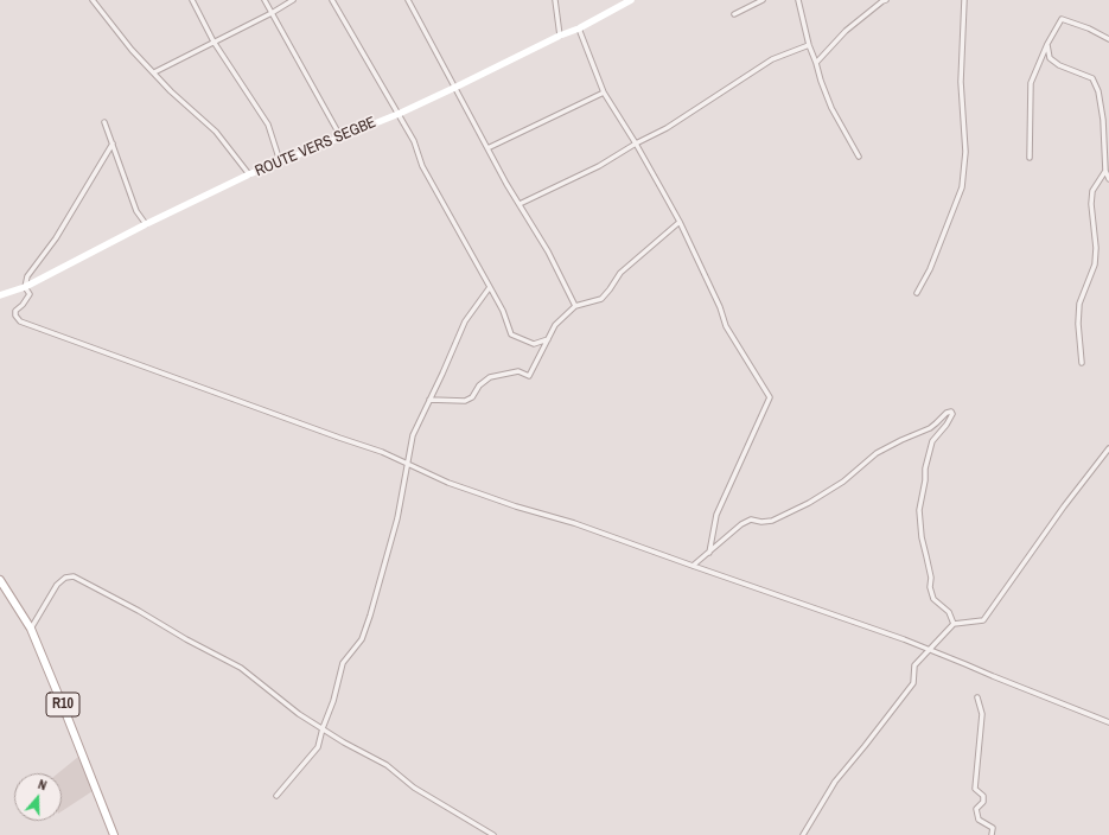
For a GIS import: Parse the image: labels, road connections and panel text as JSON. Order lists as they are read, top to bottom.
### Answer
{
  "streets": {
    "main road": ["ROUTE VERS SEGBE", "R10"]
  },
  "north": "top"
}
